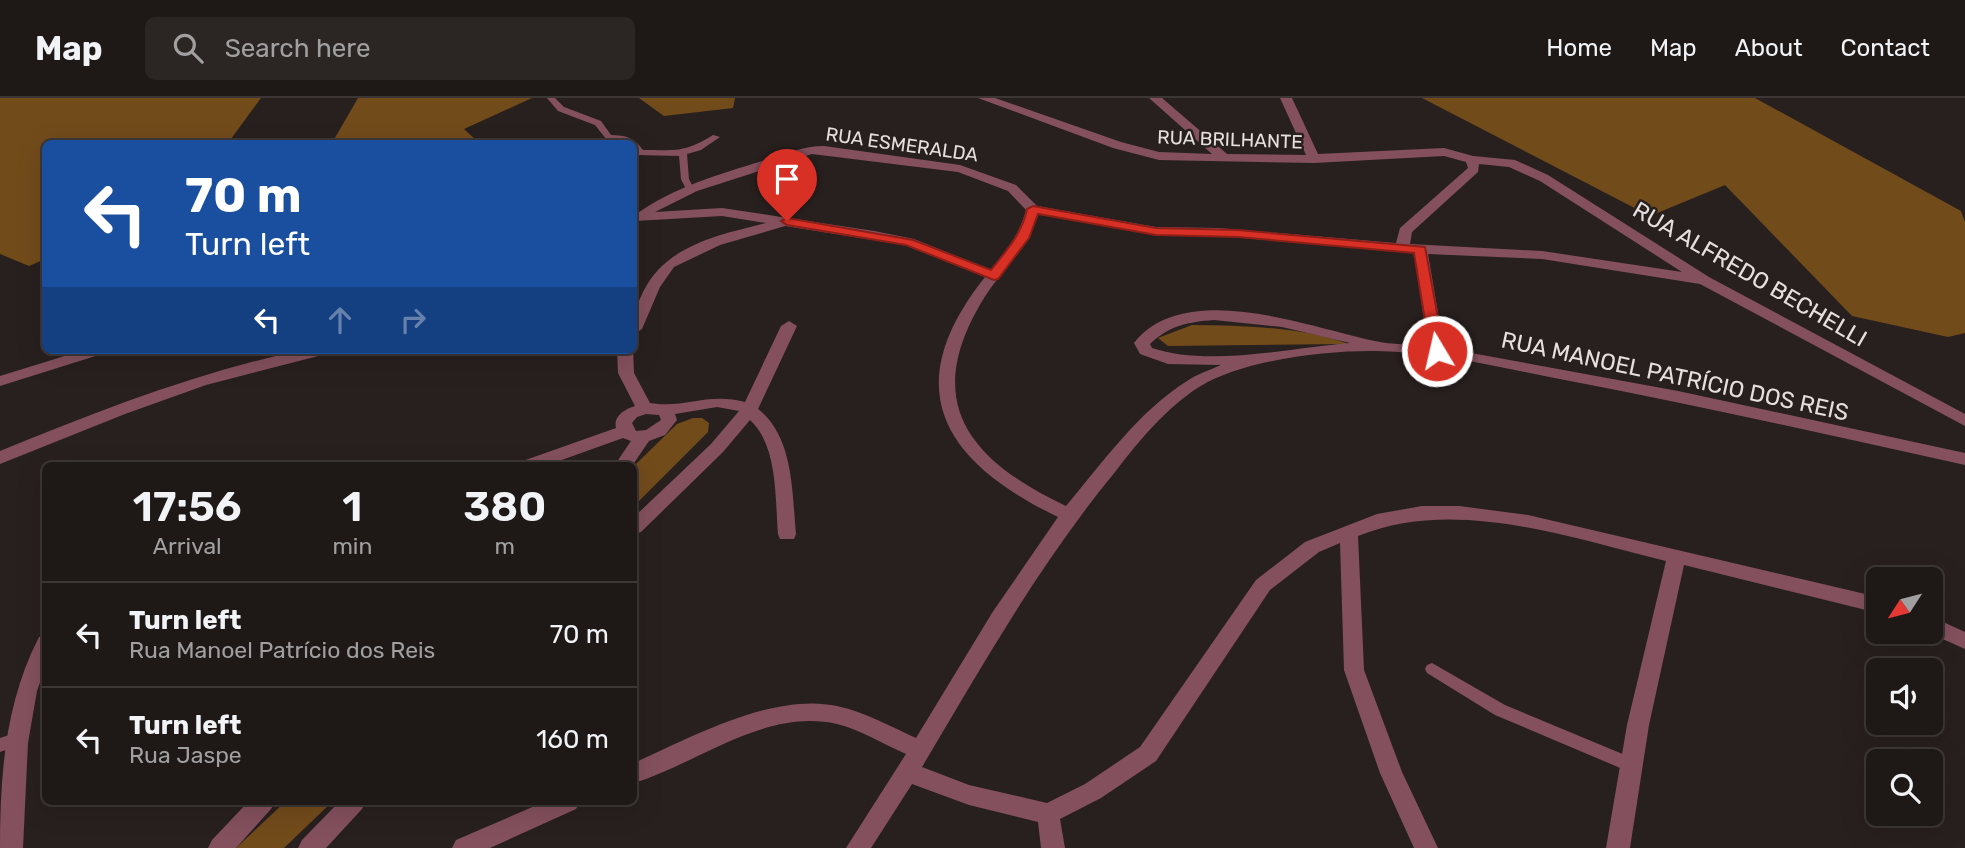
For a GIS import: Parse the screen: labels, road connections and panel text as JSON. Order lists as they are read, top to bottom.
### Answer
{
  "streets": {
    "street": [
      "RUA BRILHANTE",
      "RUA ESMERALDA",
      "RUA ALFREDO BECHELLI",
      "RUA MANOEL PATRÍCIO DOS REIS"
    ]
  },
  "crossings": [
    ["RUA BRILHANTE", "RUA ALFREDO BECHELLI"]
  ],
  "north": "bottom left",
  "page": {
    "header": "Map",
    "search": "Search here",
    "nav": [
      "Home",
      "Map",
      "About",
      "Contact"
    ],
    "turn": ["70 m", "Turn left"],
    "eta": [
      "17:56",
      "Arrival",
      "1",
      "min",
      "380",
      "m"
    ],
    "list": [
      {
        "name": "Turn left",
        "note": "Rua Manoel Patrício dos Reis",
        "value": "70 m"
      },
      {
        "name": "Turn left",
        "note": "Rua Jaspe",
        "value": "160 m"
      }
    ]
  }
}
